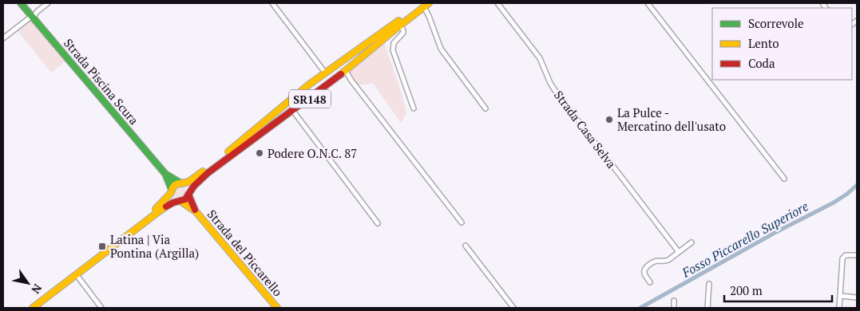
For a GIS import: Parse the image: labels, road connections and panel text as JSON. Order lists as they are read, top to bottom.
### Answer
{
  "streets": {
    "main road": ["Strada Piscina Scura", "SR148", "Strada del Piccarello"],
    "street": ["Strada Casa Selva"]
  },
  "crossings": [
    ["Strada Piscina Scura", "SR148"],
    ["Strada Piscina Scura", "Strada del Piccarello"],
    ["SR148", "Strada del Piccarello"]
  ],
  "water": ["Fosso Piccarello Superiore"],
  "places": {
    "other": ["La Pulce - Mercatino dell'usato", "Podere O.N.C. 87"],
    "transit": ["Latina | Via Pontina (Argilla)"]
  },
  "legend": ["Scorrevole", "Lento", "Coda"],
  "scale_bar": "200 m",
  "north": "bottom right"
}
